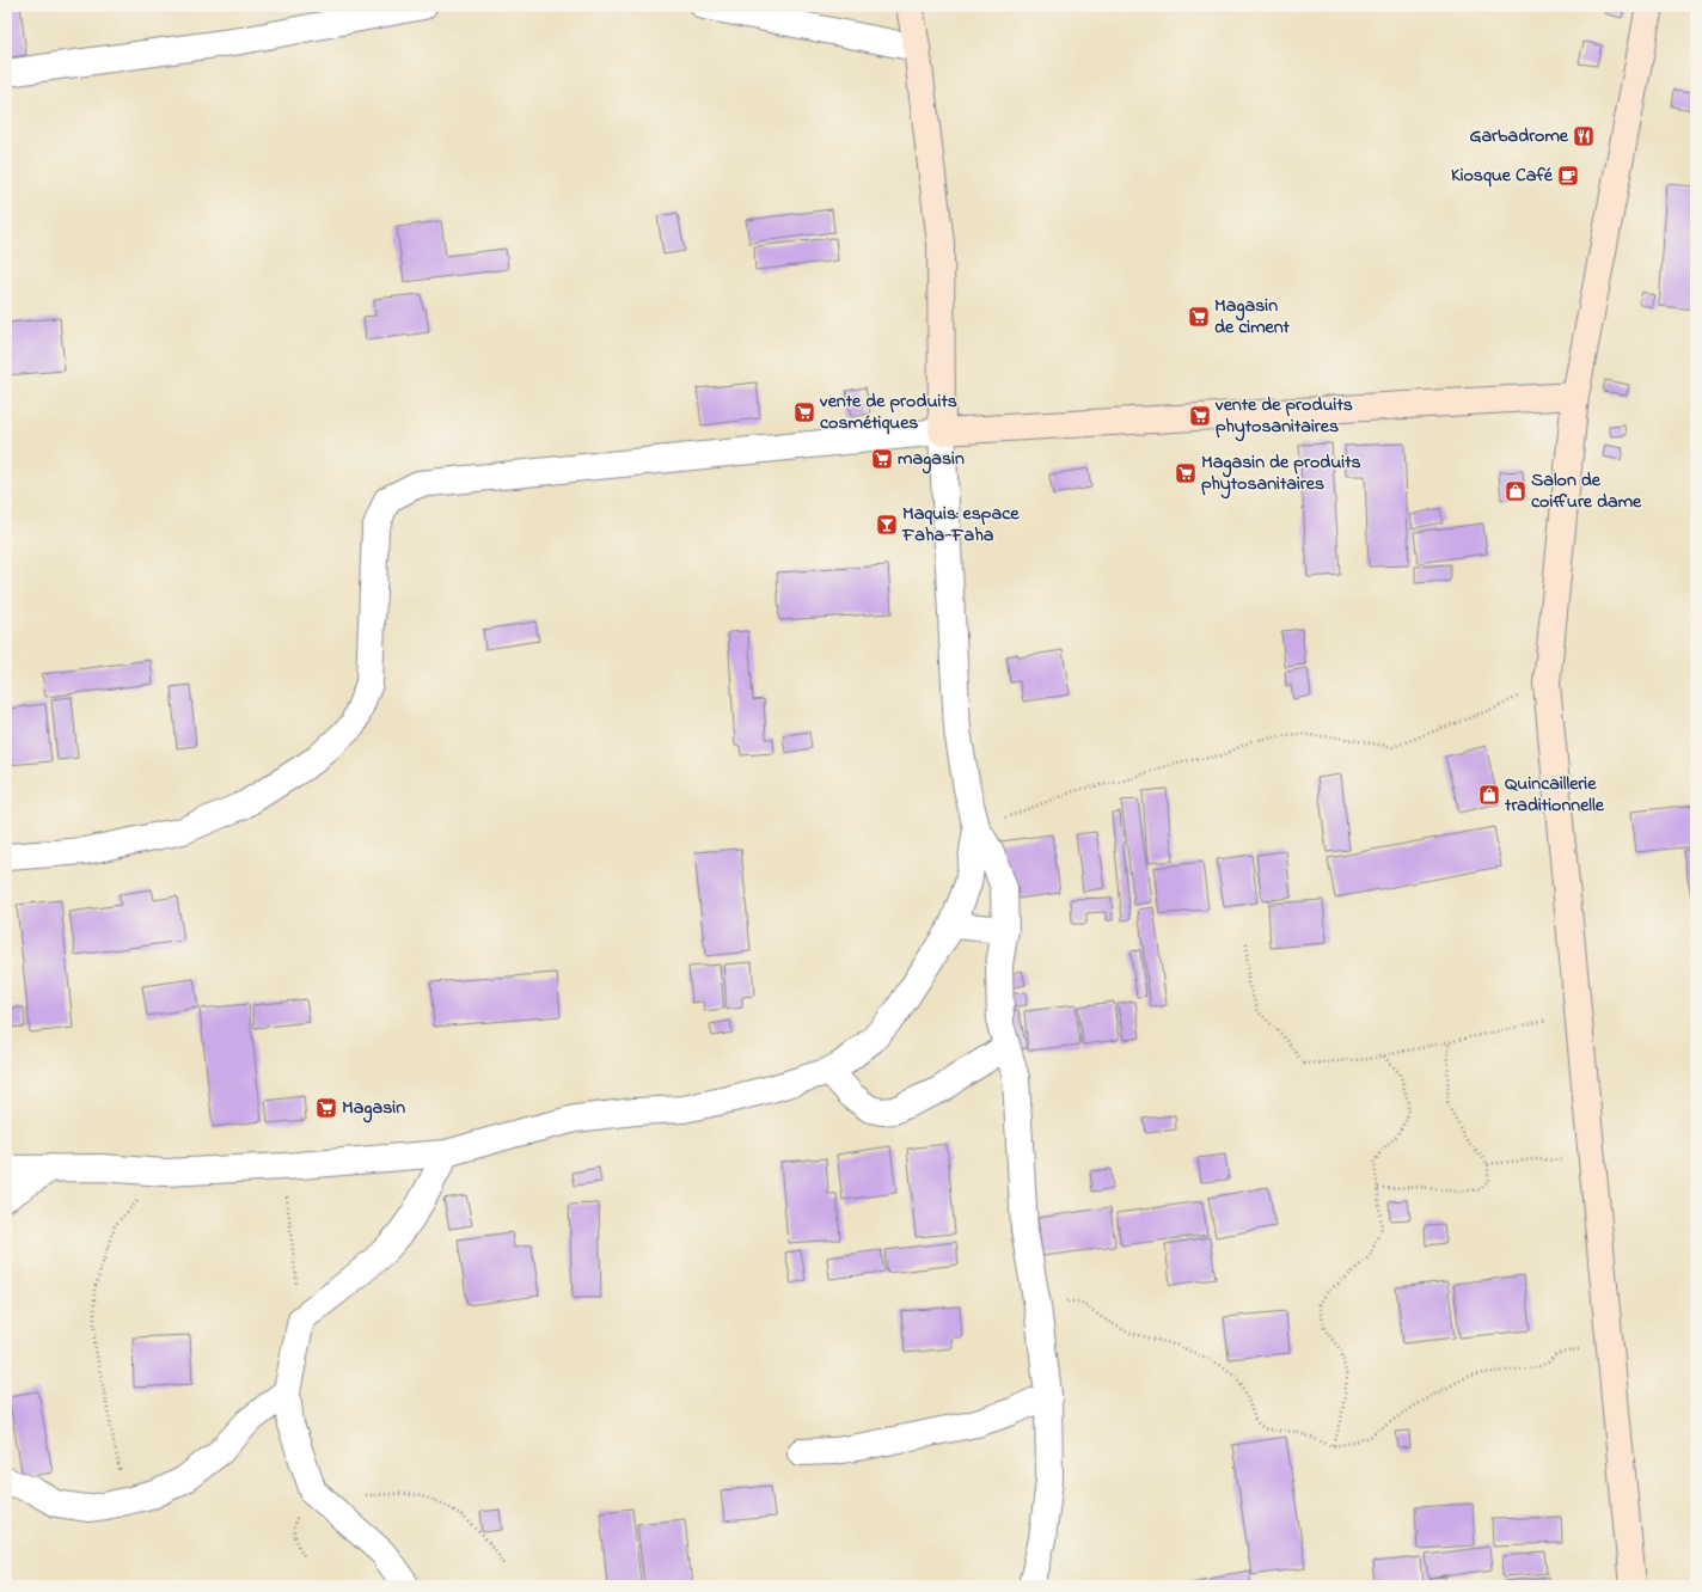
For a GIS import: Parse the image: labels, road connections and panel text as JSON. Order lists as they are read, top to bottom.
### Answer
{
  "places": {
    "restaurant": ["Garbadrome"],
    "cafe": ["Kiosque Café"],
    "supermarket": [
      "Magasin de ciment",
      "vente de produits cosmétiques",
      "vente de produits phytosanitaires",
      "magasin",
      "Magasin de produits phytosanitaires",
      "Magasin"
    ],
    "shop": ["Salon de coiffure dame", "Quincaillerie traditionnelle"],
    "bar": ["Maquis: espace Faha-Faha"]
  }
}
